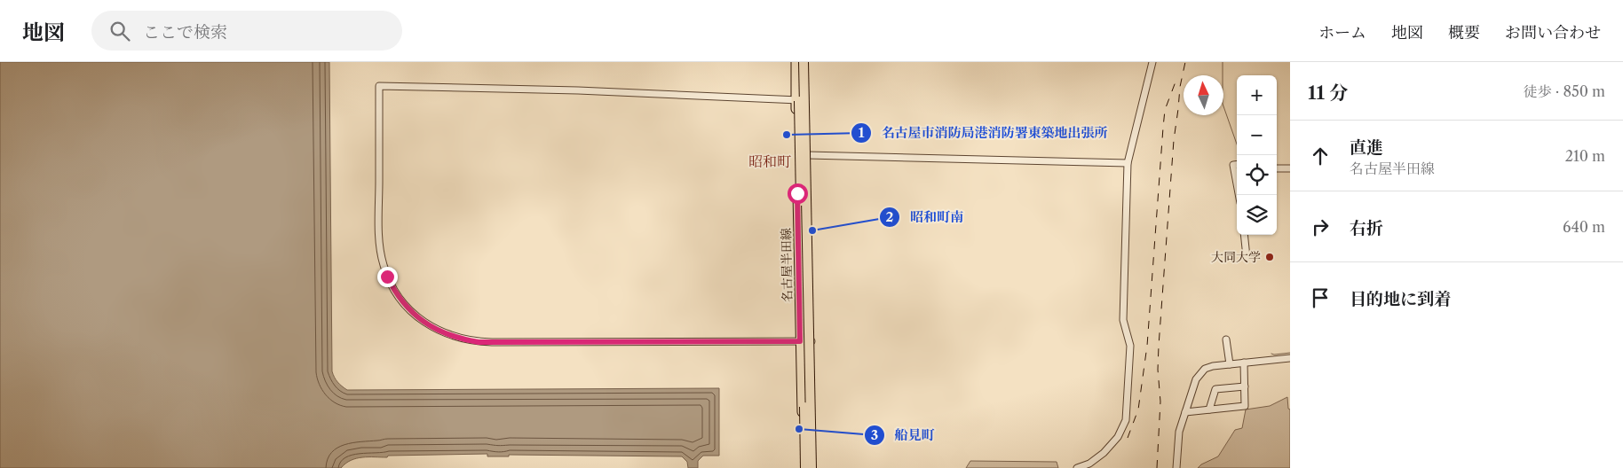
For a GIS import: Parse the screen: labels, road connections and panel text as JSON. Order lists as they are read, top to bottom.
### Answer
{
  "streets": {
    "main road": ["名古屋半田線"]
  },
  "districts": ["昭和町"],
  "places": [
    "名古屋市消防局港消防署東築地出張所",
    "昭和町南",
    "大同大学",
    "船見町"
  ],
  "north": "top",
  "page": {
    "header": "地図",
    "search": "ここで検索",
    "nav": [
      "ホーム",
      "地図",
      "概要",
      "お問い合わせ"
    ],
    "heading": ["11 分", "徒歩 · 850 m"],
    "map_buttons": ["+", "−"],
    "list": [
      ["直進", "名古屋半田線", "210 m"],
      ["右折", "640 m"],
      "目的地に到着"
    ]
  }
}
